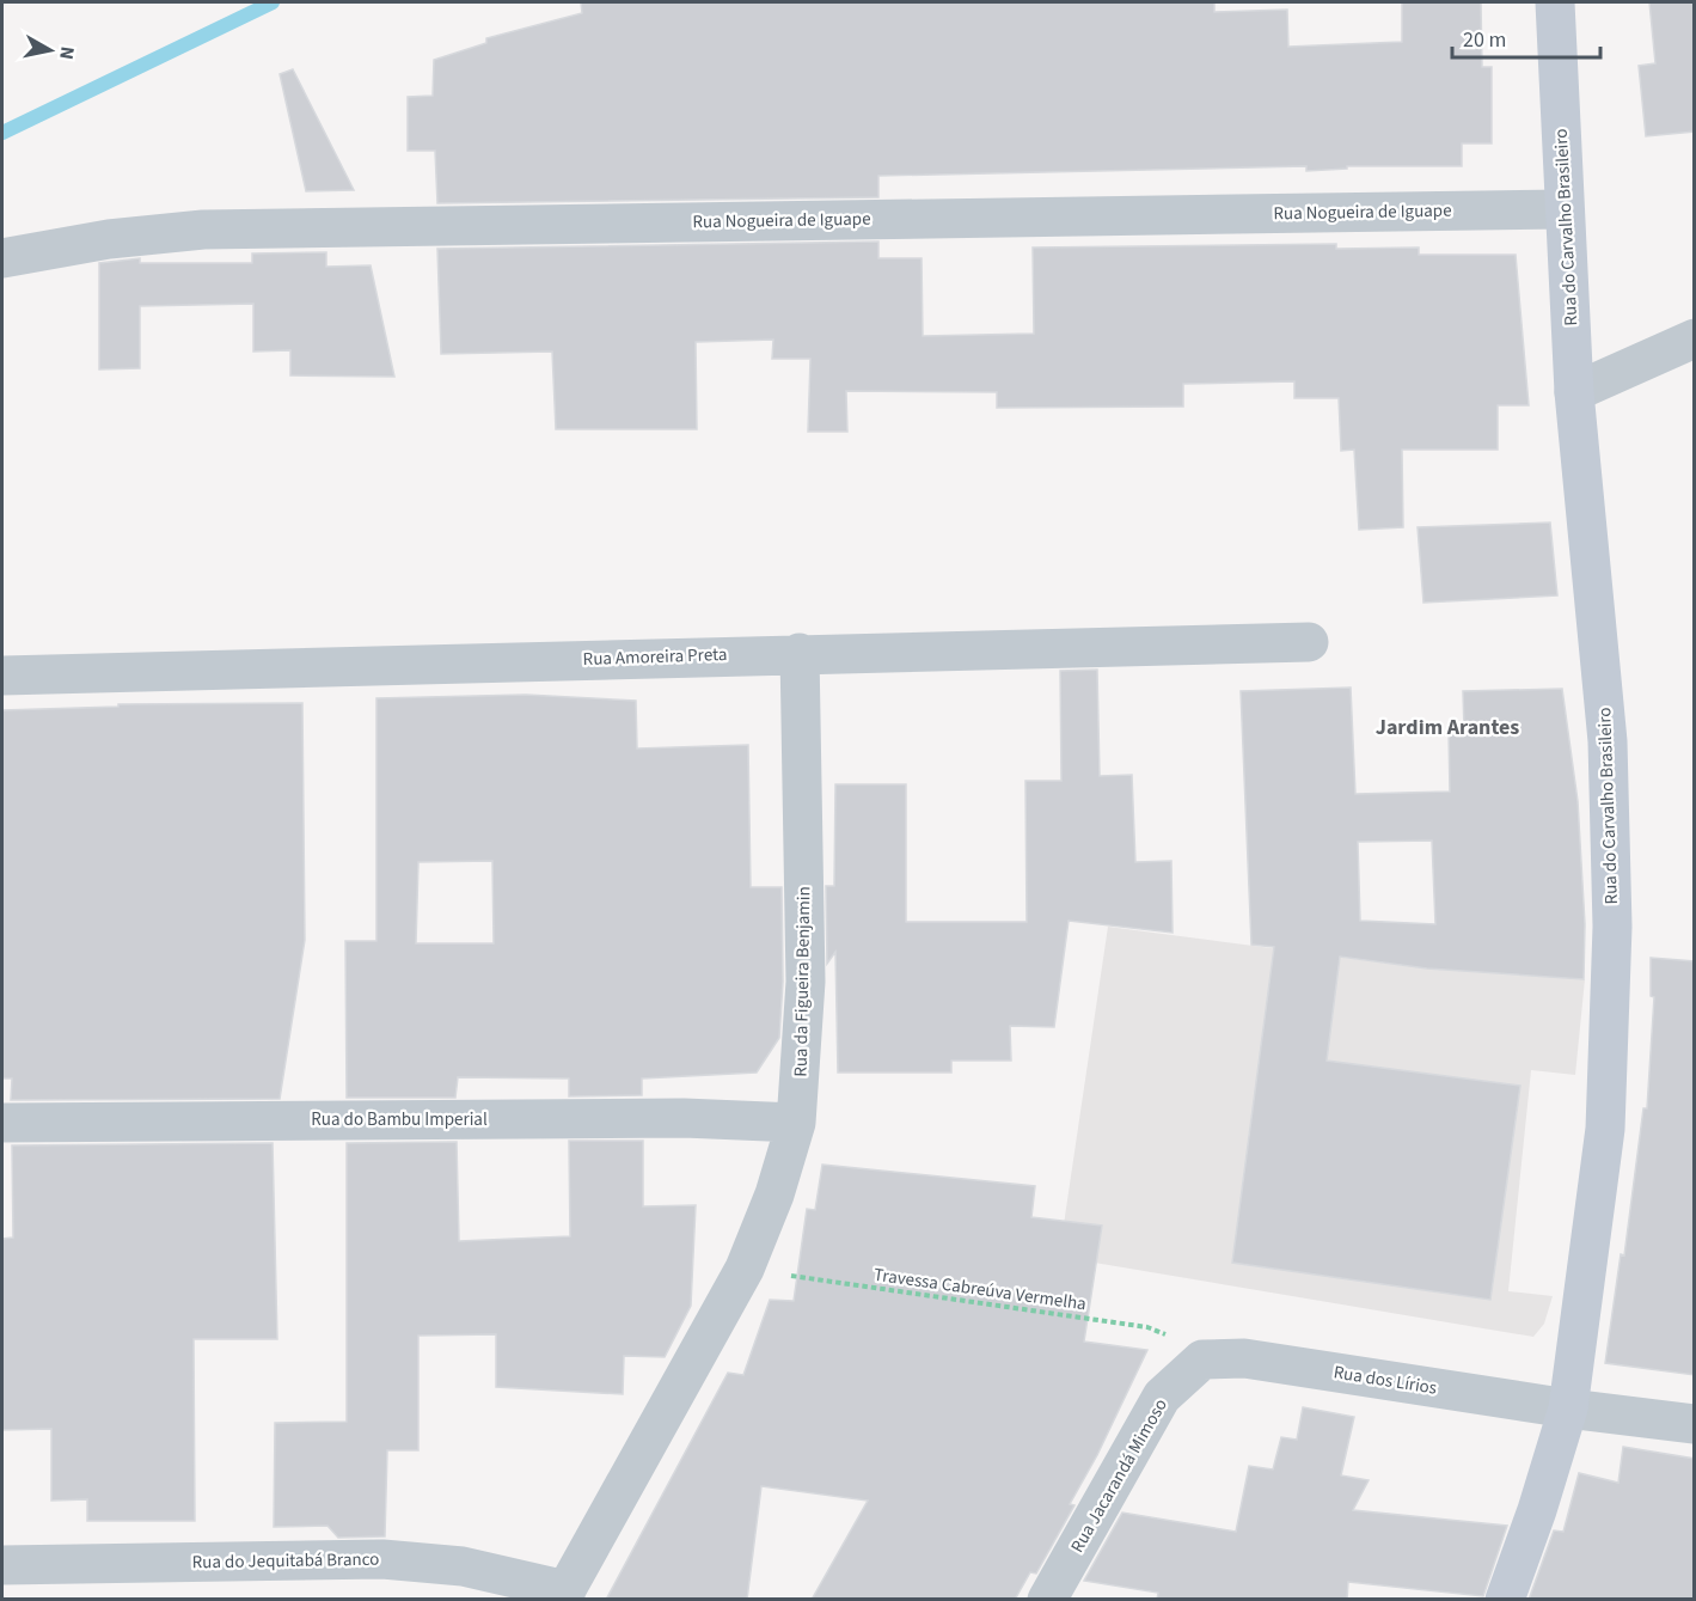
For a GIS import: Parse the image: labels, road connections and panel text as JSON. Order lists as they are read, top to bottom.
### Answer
{
  "streets": {
    "street": [
      "Rua Nogueira de Iguape",
      "Rua do Carvalho Brasileiro",
      "Rua Amoreira Preta",
      "Rua da Figueira Benjamin",
      "Rua do Bambu Imperial",
      "Rua dos Lírios",
      "Rua Jacarandá Mimoso",
      "Rua do Jequitabá Branco"
    ],
    "path": ["Travessa Cabreúva Vermelha"]
  },
  "crossings": [
    ["Rua Nogueira de Iguape", "Rua do Carvalho Brasileiro"],
    ["Rua do Carvalho Brasileiro", "Rua dos Lírios"],
    ["Rua Amoreira Preta", "Rua da Figueira Benjamin"],
    ["Rua da Figueira Benjamin", "Rua do Bambu Imperial"],
    ["Rua da Figueira Benjamin", "Travessa Cabreúva Vermelha"],
    ["Rua da Figueira Benjamin", "Rua do Jequitabá Branco"],
    ["Travessa Cabreúva Vermelha", "Rua dos Lírios"],
    ["Travessa Cabreúva Vermelha", "Rua Jacarandá Mimoso"],
    ["Rua dos Lírios", "Rua Jacarandá Mimoso"]
  ],
  "districts": ["Jardim Arantes"],
  "scale_bar": "20 m",
  "north": "right"
}
